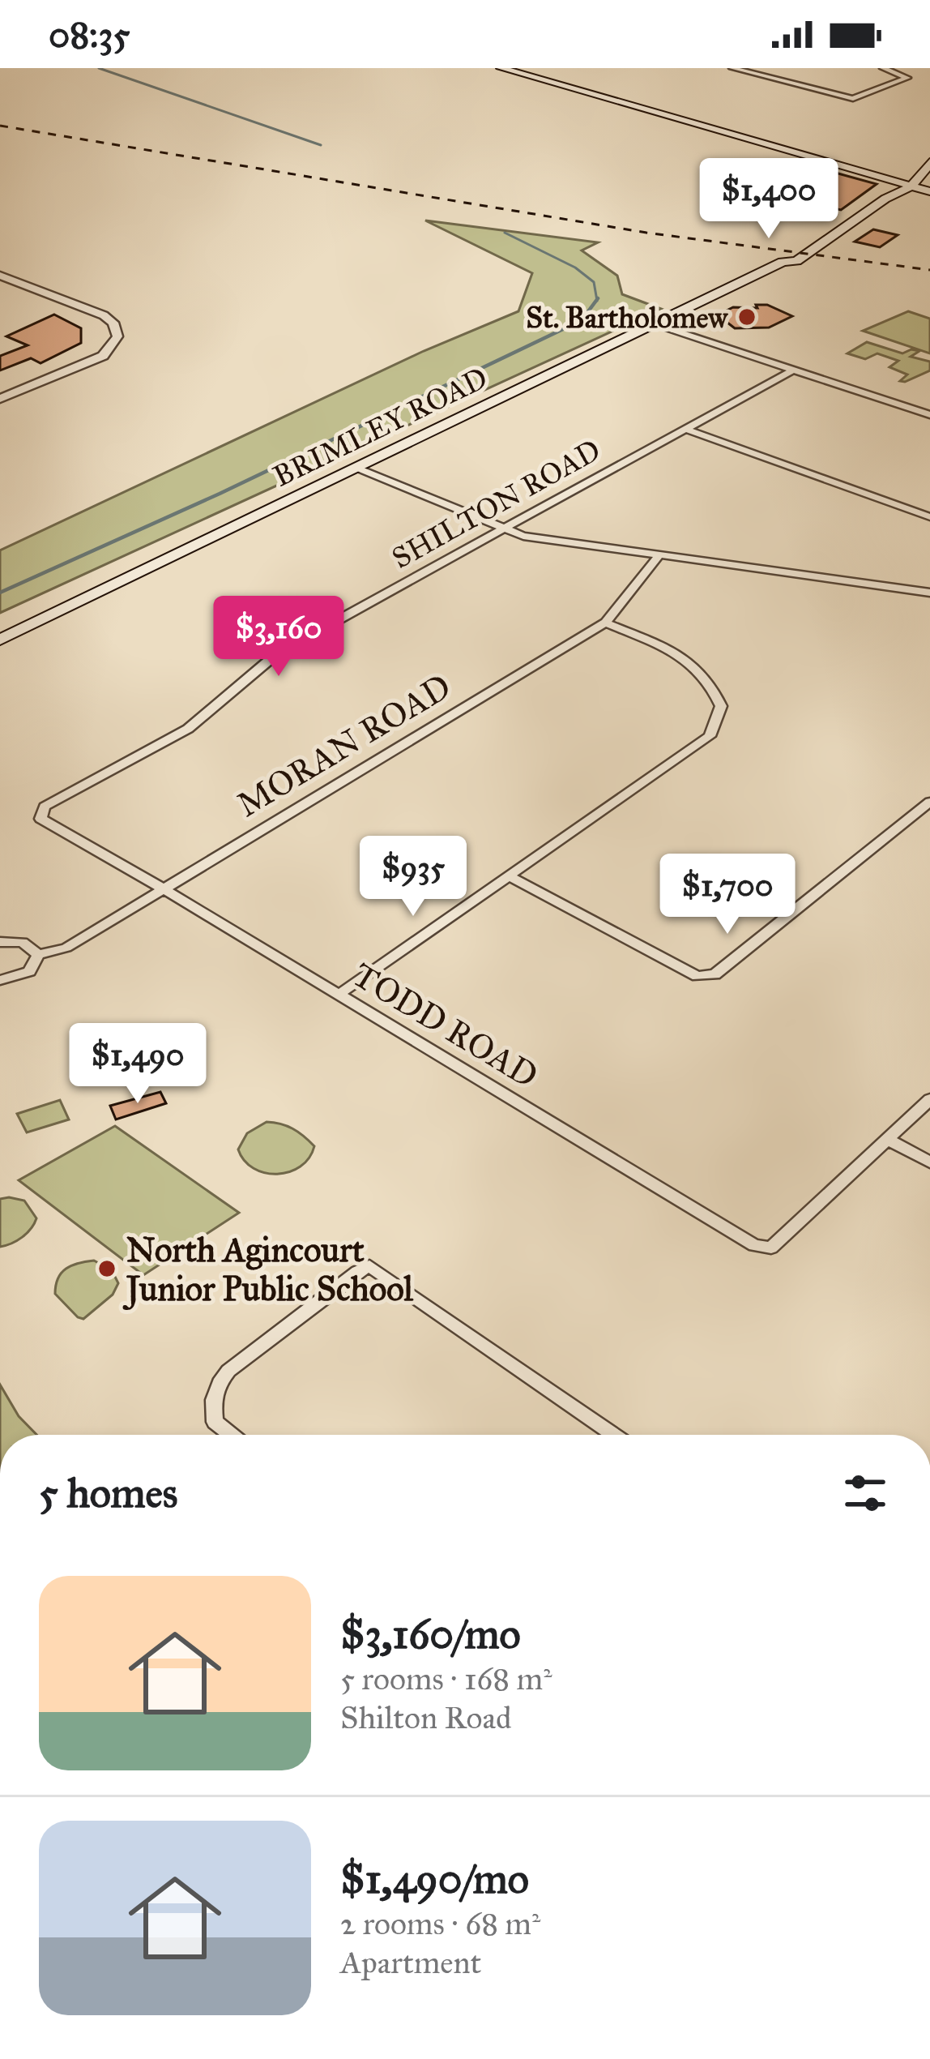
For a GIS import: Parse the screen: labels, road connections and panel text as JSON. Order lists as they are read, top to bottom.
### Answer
{
  "streets": {
    "main road": ["BRIMLEY ROAD"],
    "street": ["SHILTON ROAD", "MORAN ROAD", "TODD ROAD"]
  },
  "crossings": [
    ["SHILTON ROAD", "TODD ROAD"],
    ["MORAN ROAD", "TODD ROAD"]
  ],
  "places": ["St. Bartholomew", "North Agincourt Junior Public School"],
  "page": {
    "status": "08:35",
    "price": [
      "$1,400",
      "$3,160",
      "$935",
      "$1,700",
      "$1,490"
    ],
    "heading": "5 homes",
    "list": [
      {
        "name": "$3,160/mo",
        "note": "5 rooms · 168 m² · Shilton Road"
      },
      {
        "name": "$1,490/mo",
        "note": "2 rooms · 68 m² · Apartment"
      }
    ]
  }
}
